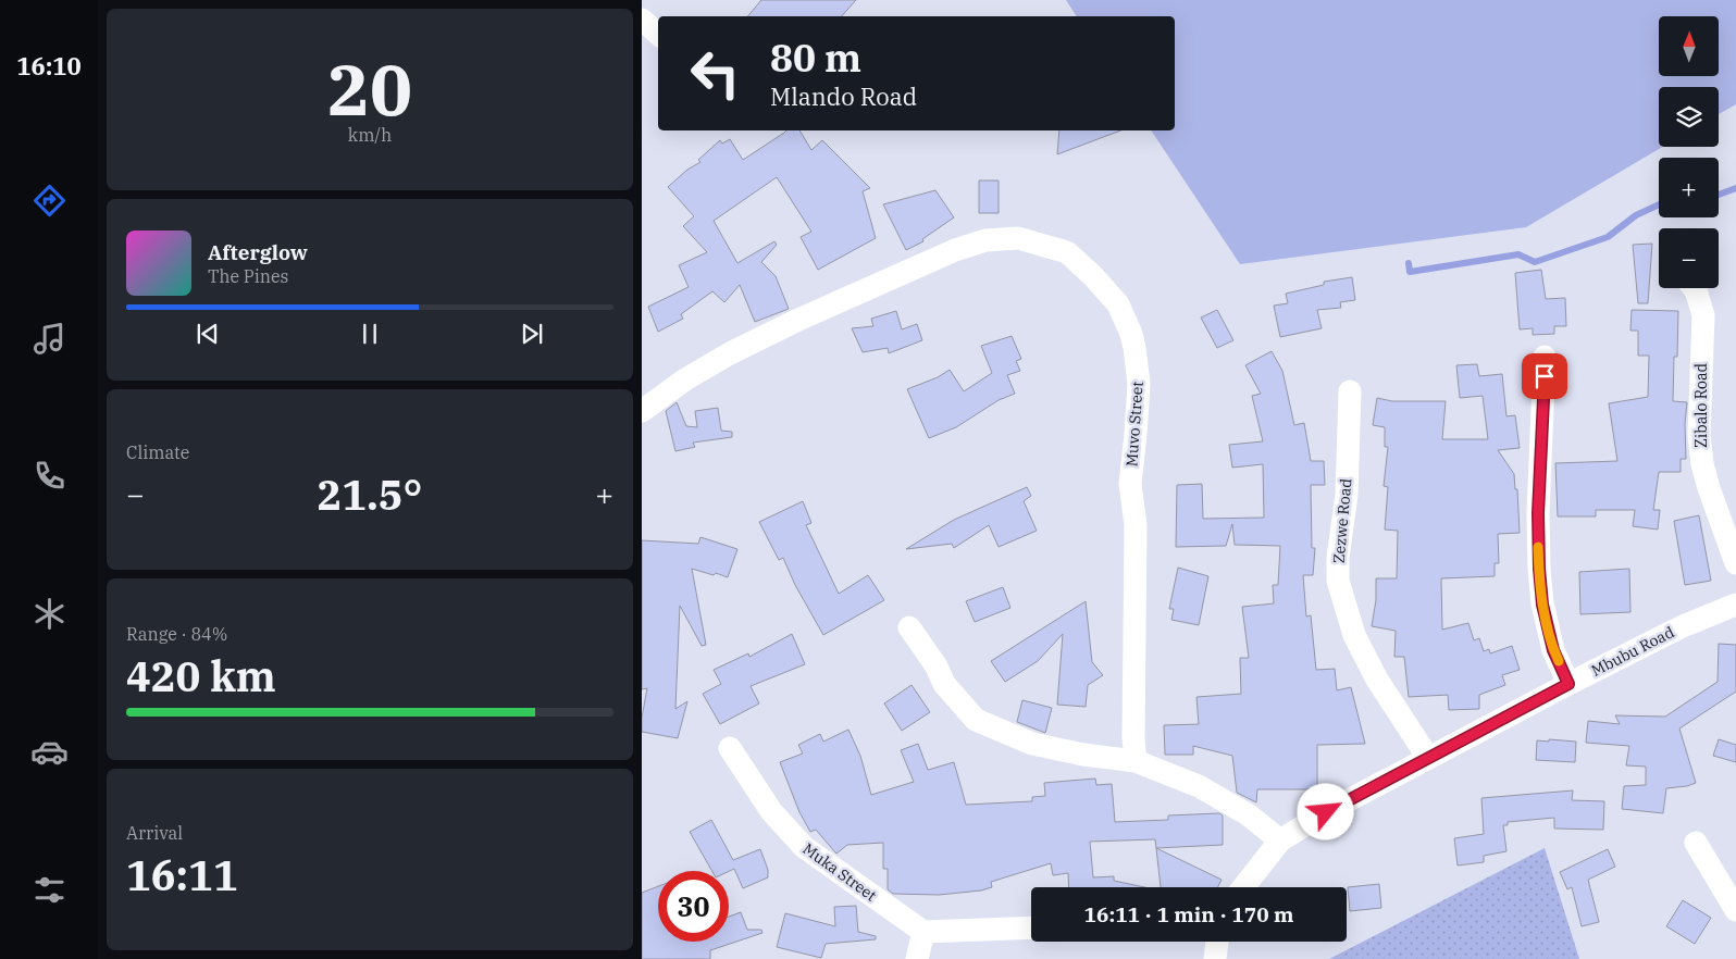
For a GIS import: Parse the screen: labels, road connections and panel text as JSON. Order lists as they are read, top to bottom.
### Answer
{
  "streets": {
    "street": [
      "Zibalo Road",
      "Muvo Street",
      "Zezwe Road",
      "Mbubu Road",
      "Muka Street"
    ]
  },
  "crossings": [
    ["Zezwe Road", "Mbubu Road"]
  ],
  "north": "top",
  "page": {
    "tabs": "16:10",
    "tile": [
      ["20", "km/h"],
      "Climate",
      ["Range · 84%", "420 km"],
      ["Arrival", "16:11"]
    ],
    "map_buttons": ["+", "−"],
    "turn": ["80 m", "Mlando Road"],
    "song": ["Afterglow", "The Pines"],
    "heat": ["−", "21.5°", "+"],
    "limit": "30",
    "trip": "16:11 · 1 min · 170 m"
  }
}
